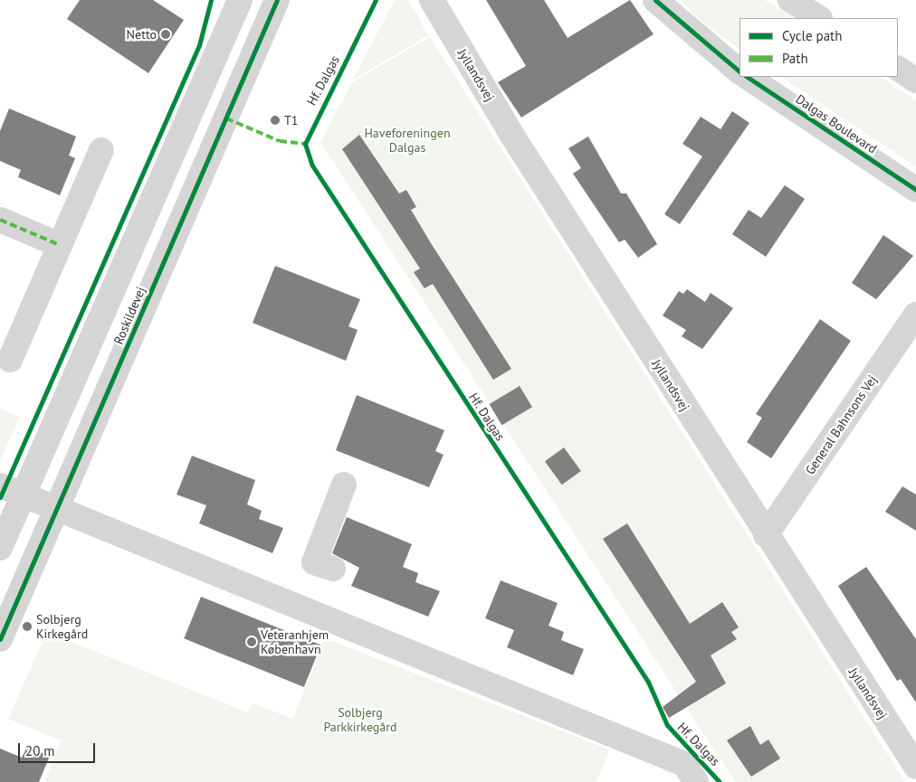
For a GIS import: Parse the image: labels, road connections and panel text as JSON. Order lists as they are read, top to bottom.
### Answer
{
  "streets": {
    "street": [
      "Jyllandsvej",
      "Dalgas Boulevard",
      "Roskildevej",
      "General Bahnsons Vej"
    ],
    "cycle path": ["Hf. Dalgas"]
  },
  "crossings": [
    ["Jyllandsvej", "General Bahnsons Vej"]
  ],
  "parks": ["Haveforeningen Dalgas", "Solbjerg Parkkirkegård"],
  "places": [
    "Netto",
    "T1",
    "Solbjerg Kirkegård",
    "Veteranhjem København"
  ],
  "legend": ["Cycle path", "Path"],
  "scale_bar": "20 m"
}
